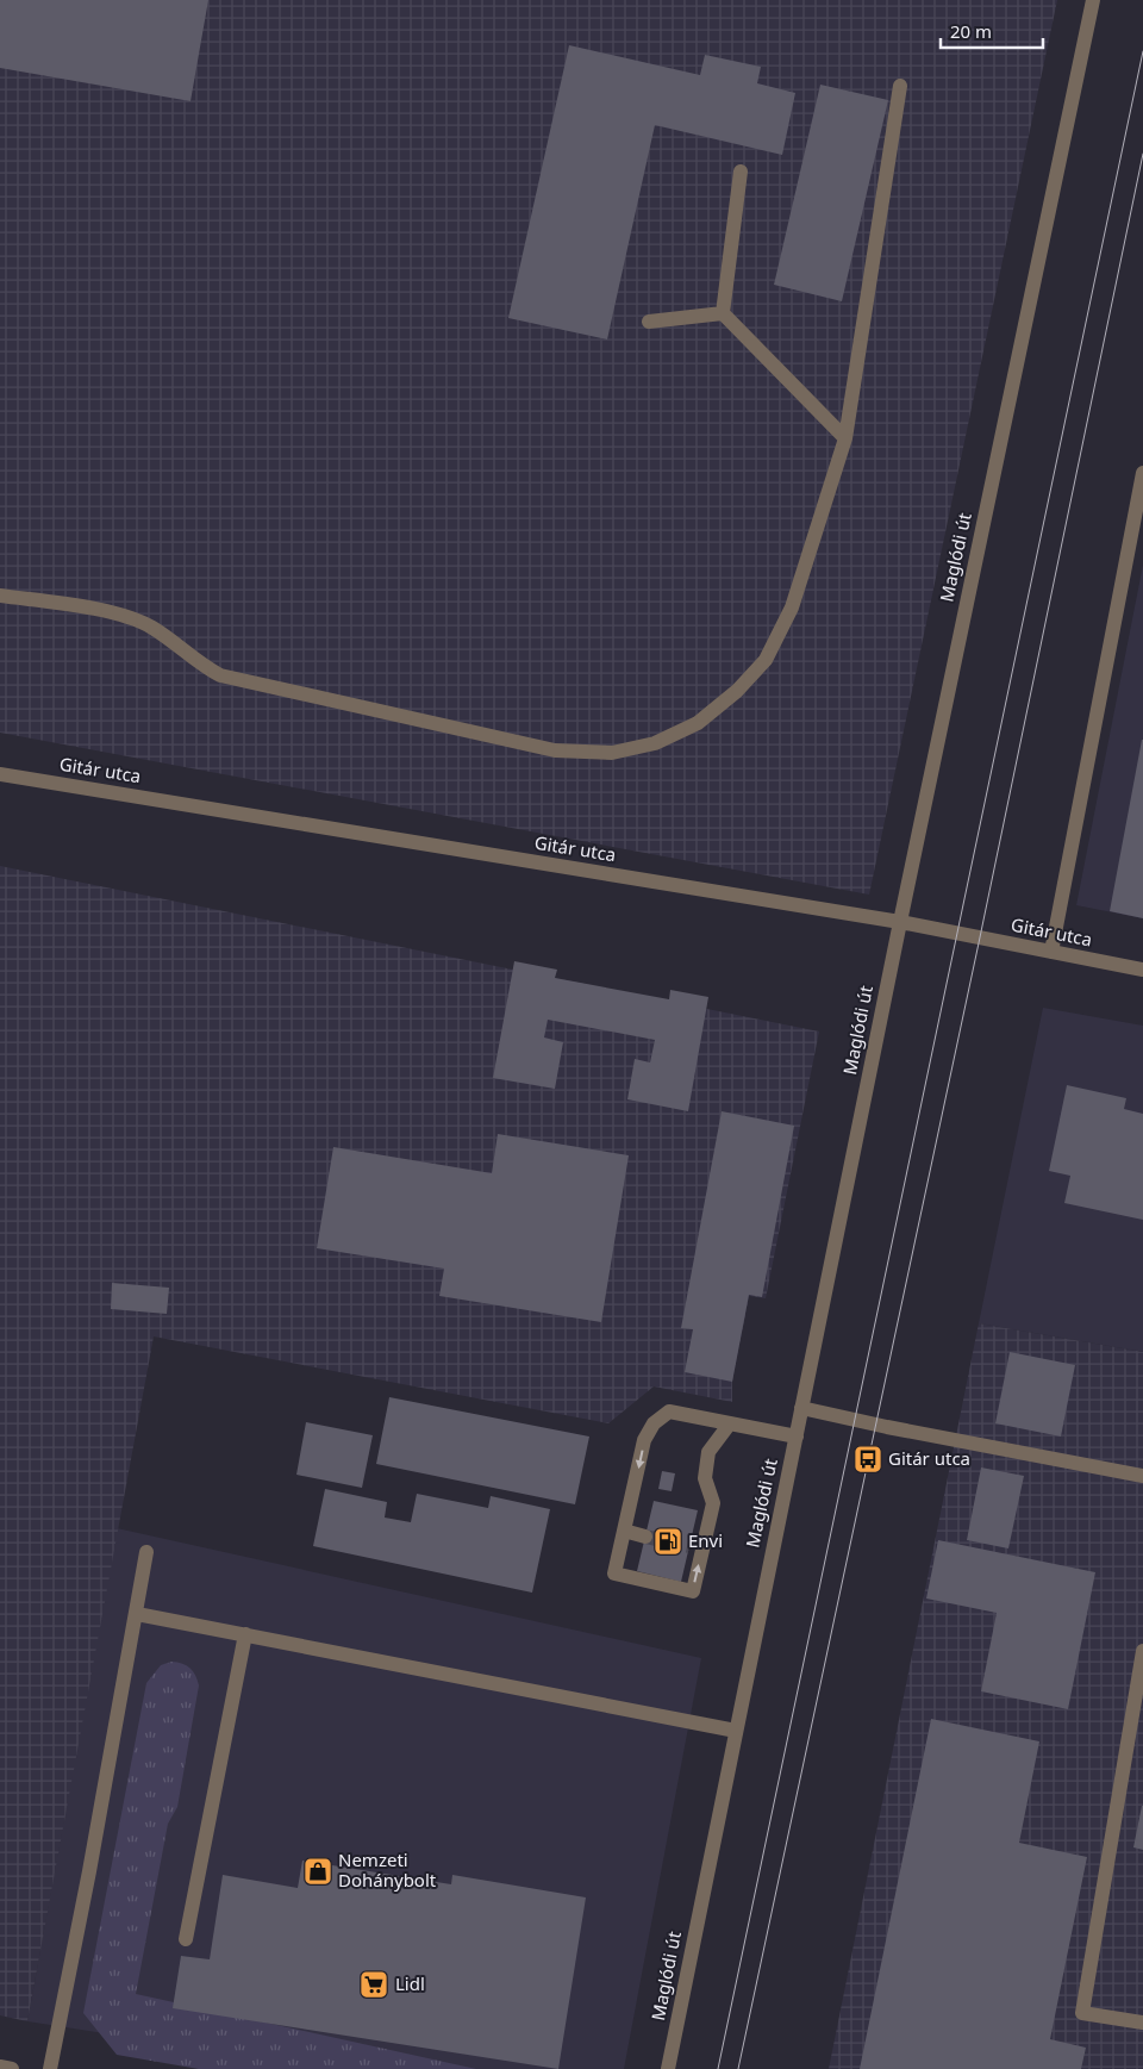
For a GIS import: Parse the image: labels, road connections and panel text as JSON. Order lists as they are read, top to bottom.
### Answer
{
  "streets": {
    "street": ["Maglódi út", "Gitár utca"]
  },
  "crossings": [
    ["Maglódi út", "Gitár utca"]
  ],
  "places": {
    "bus stop": ["Gitár utca"],
    "fuel station": ["Envi"],
    "shop": ["Nemzeti Dohánybolt"],
    "supermarket": ["Lidl"]
  },
  "scale_bar": "20 m"
}
